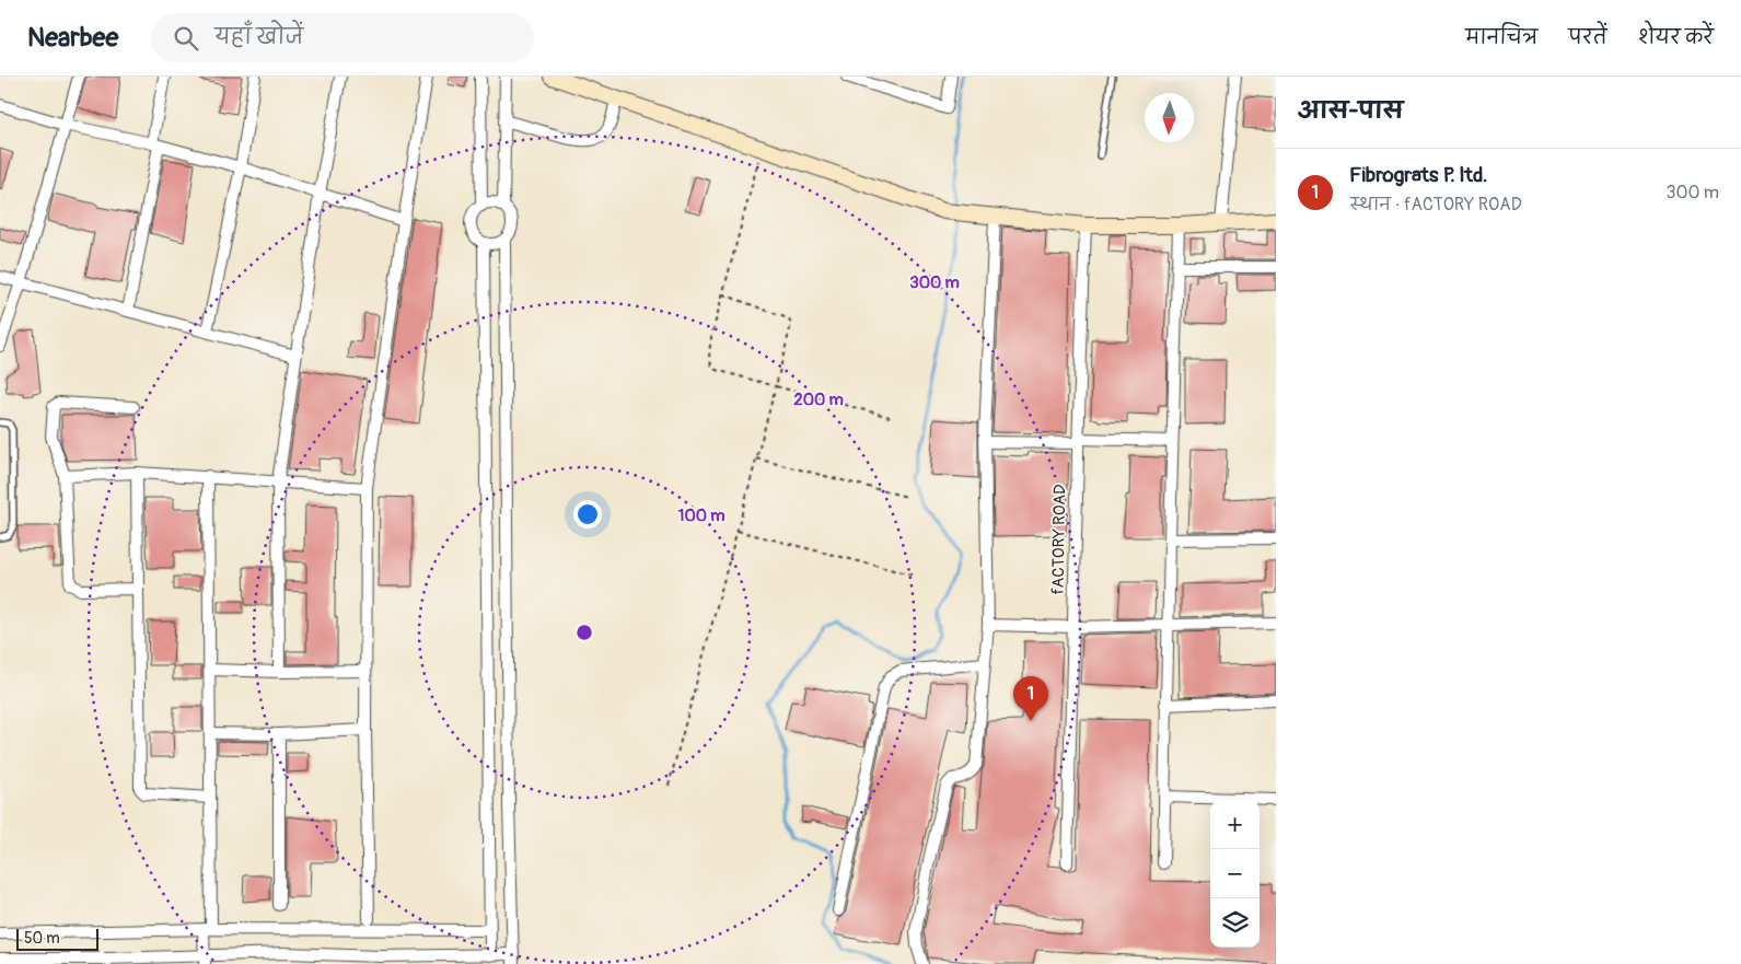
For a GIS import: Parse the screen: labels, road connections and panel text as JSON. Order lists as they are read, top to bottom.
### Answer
{
  "streets": {
    "street": ["fACTORY ROAD"]
  },
  "scale_bar": "50 m",
  "north": "bottom",
  "page": {
    "header": "Nearbee",
    "search": "यहाँ खोजें",
    "nav": ["मानचित्र", "परतें", "शेयर करें"],
    "heading": "आस-पास",
    "list": [
      {
        "mark": "1",
        "name": "Fibrograts P. ltd.",
        "note": "स्थान · fACTORY ROAD",
        "value": "300 m"
      }
    ],
    "pins": "1",
    "map_buttons": ["+", "−"],
    "scale": "50 m"
  },
  "rings": ["300 m", "200 m", "100 m"]
}
